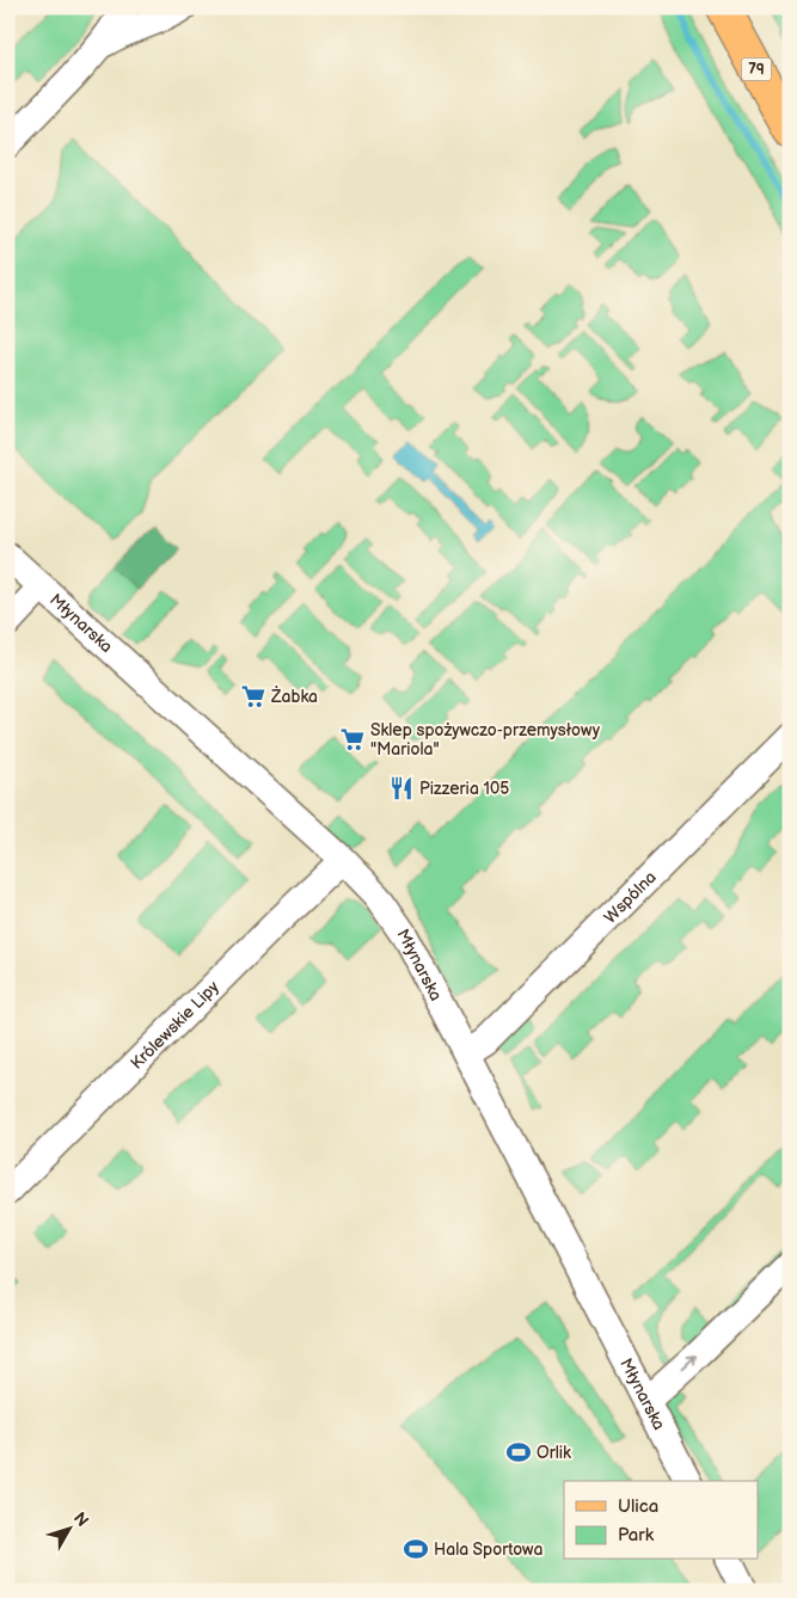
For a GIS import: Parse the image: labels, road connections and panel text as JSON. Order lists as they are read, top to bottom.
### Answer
{
  "streets": {
    "main road": ["79"],
    "street": ["Młynarska", "Wspólna", "Królewskie Lipy"]
  },
  "crossings": [
    ["Młynarska", "Wspólna"],
    ["Młynarska", "Królewskie Lipy"]
  ],
  "places": {
    "supermarket": ["Żabka", "Sklep spożywczo-przemysłowy \"Mariola\""],
    "restaurant": ["Pizzeria 105"],
    "sports": ["Orlik", "Hala Sportowa"]
  },
  "legend": ["Ulica", "Park"],
  "north": "top right"
}
